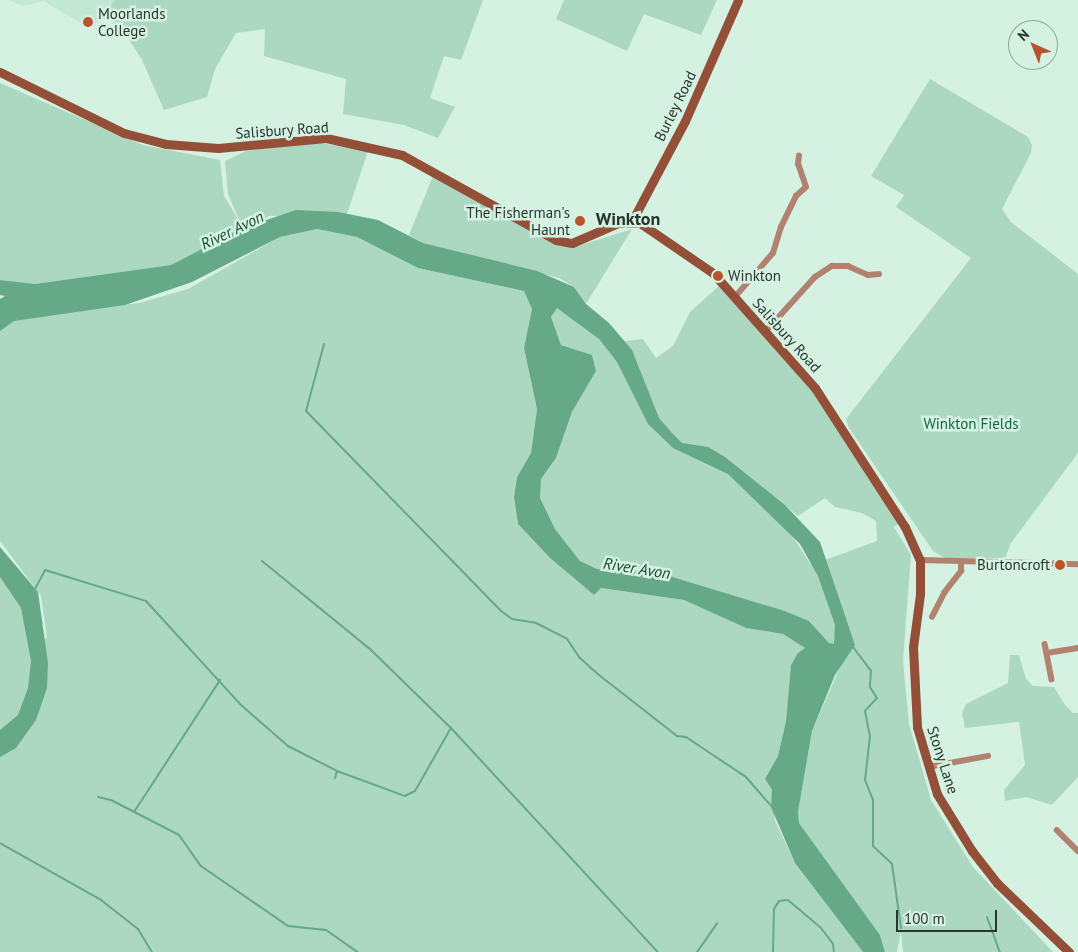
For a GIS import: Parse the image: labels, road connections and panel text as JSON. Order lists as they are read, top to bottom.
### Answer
{
  "streets": {
    "main road": ["Burley Road", "Salisbury Road", "Stony Lane"]
  },
  "crossings": [
    ["Burley Road", "Salisbury Road"],
    ["Salisbury Road", "Stony Lane"]
  ],
  "districts": ["Winkton"],
  "water": ["River Avon"],
  "parks": ["Winkton Fields"],
  "places": [
    "Moorlands College",
    "The Fisherman's Haunt",
    "Winkton",
    "Burtoncroft"
  ],
  "scale_bar": "100 m",
  "north": "top left"
}
